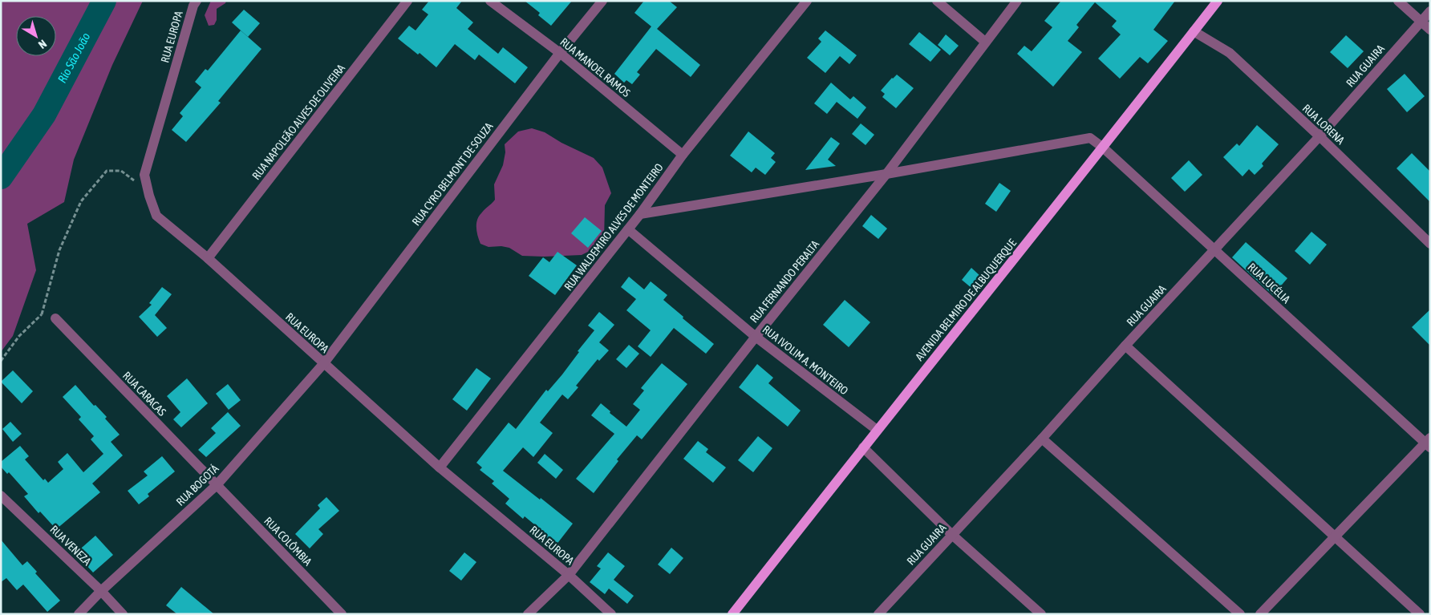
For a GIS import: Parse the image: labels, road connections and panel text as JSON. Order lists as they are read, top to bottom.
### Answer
{
  "streets": {
    "main road": ["AVENIDA BELMIRO DE ALBUQUERQUE"],
    "street": [
      "RUA EUROPA",
      "RUA GUAIRA",
      "RUA MANOEL RAMOS",
      "RUA NAPOLEÃO ALVES DE OLIVEIRA",
      "RUA LORENA",
      "RUA CYRO BELMONT DE SOUZA",
      "RUA WALDEMIRO ALVES DE MONTEIRO",
      "RUA FERNANDO PERALTA",
      "RUA LUCÉLIA",
      "RUA IVOLIM A. MONTEIRO",
      "RUA CARACAS",
      "RUA BOGOTÁ",
      "RUA COLÔMBIA",
      "RUA VENEZA"
    ]
  },
  "crossings": [
    ["RUA EUROPA", "RUA NAPOLEÃO ALVES DE OLIVEIRA"],
    ["RUA EUROPA", "RUA CYRO BELMONT DE SOUZA"],
    ["RUA EUROPA", "RUA WALDEMIRO ALVES DE MONTEIRO"],
    ["RUA EUROPA", "RUA FERNANDO PERALTA"],
    ["RUA EUROPA", "RUA BOGOTÁ"],
    ["RUA GUAIRA", "RUA LORENA"],
    ["RUA GUAIRA", "RUA LUCÉLIA"],
    ["RUA MANOEL RAMOS", "RUA CYRO BELMONT DE SOUZA"],
    ["RUA MANOEL RAMOS", "RUA WALDEMIRO ALVES DE MONTEIRO"],
    ["RUA LORENA", "AVENIDA BELMIRO DE ALBUQUERQUE"],
    ["RUA CYRO BELMONT DE SOUZA", "RUA BOGOTÁ"],
    ["RUA WALDEMIRO ALVES DE MONTEIRO", "RUA IVOLIM A. MONTEIRO"],
    ["RUA FERNANDO PERALTA", "RUA LUCÉLIA"],
    ["RUA FERNANDO PERALTA", "RUA IVOLIM A. MONTEIRO"],
    ["RUA LUCÉLIA", "AVENIDA BELMIRO DE ALBUQUERQUE"],
    ["AVENIDA BELMIRO DE ALBUQUERQUE", "RUA IVOLIM A. MONTEIRO"],
    ["RUA CARACAS", "RUA BOGOTÁ"],
    ["RUA CARACAS", "RUA COLÔMBIA"],
    ["RUA BOGOTÁ", "RUA COLÔMBIA"],
    ["RUA BOGOTÁ", "RUA VENEZA"]
  ],
  "water": ["Rio São João"],
  "north": "bottom right"
}
